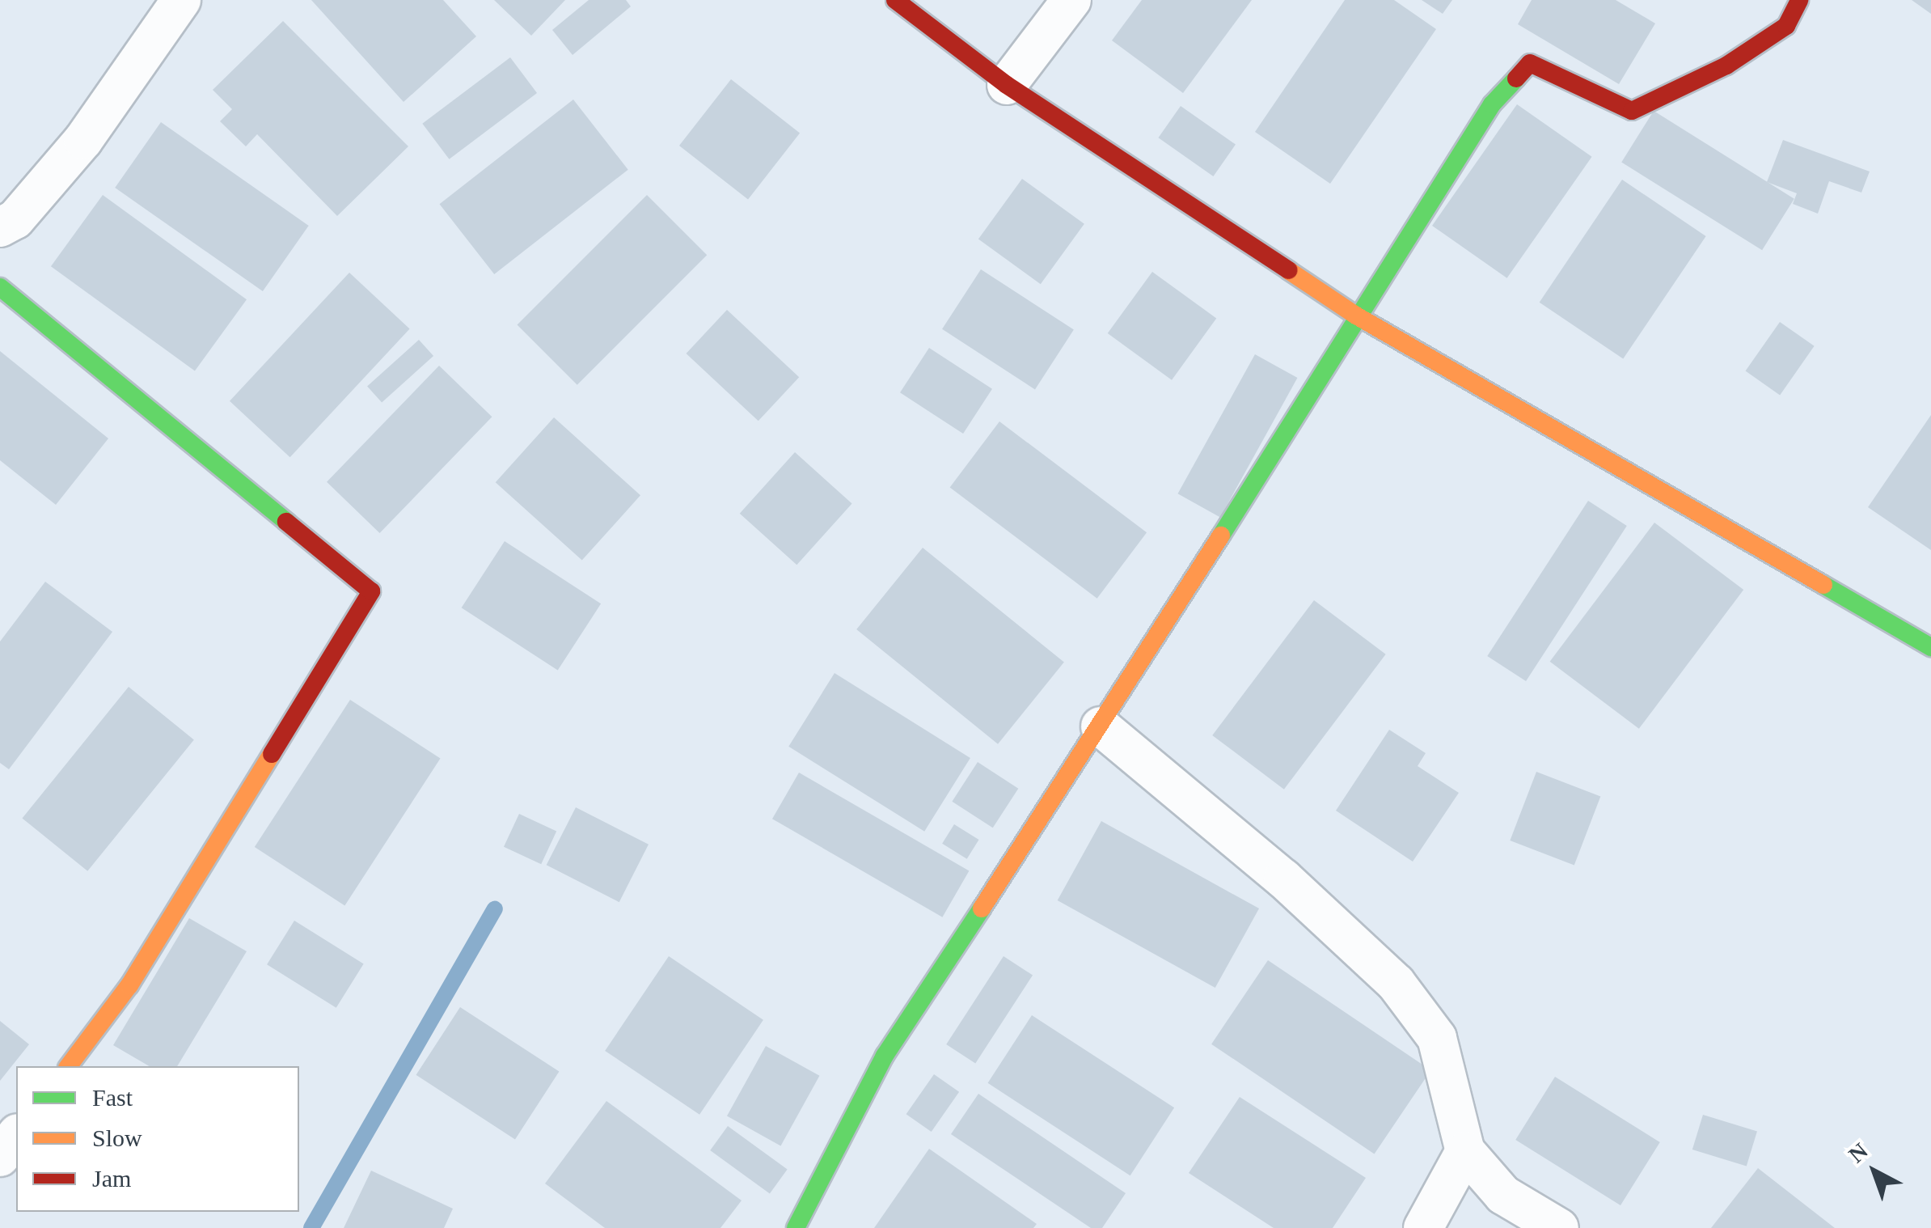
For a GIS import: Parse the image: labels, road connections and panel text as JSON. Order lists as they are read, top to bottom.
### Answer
{
  "legend": ["Fast", "Slow", "Jam"],
  "north": "top left"
}
